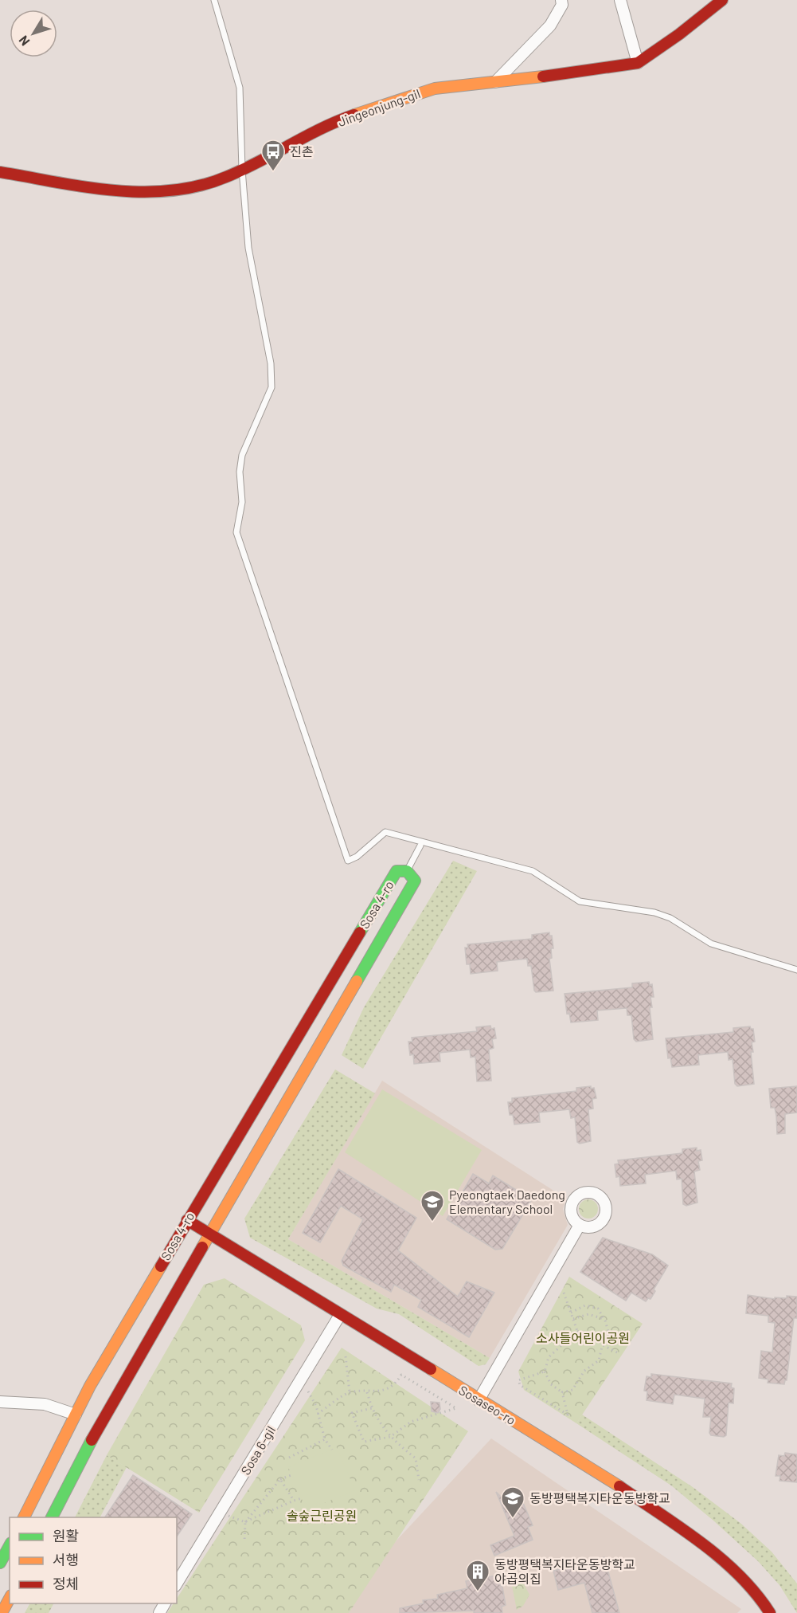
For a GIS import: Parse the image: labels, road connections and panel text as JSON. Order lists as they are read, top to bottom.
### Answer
{
  "streets": {
    "main road": ["Jingeonjung-gil", "Sosa 4-ro", "Sosaseo-ro"],
    "street": ["Sosa 6-gil"]
  },
  "crossings": [
    ["Sosa 4-ro", "Sosaseo-ro"],
    ["Sosaseo-ro", "Sosa 6-gil"]
  ],
  "parks": ["소사들어린이공원", "솔숲근린공원"],
  "places": {
    "bus stop": ["진촌"],
    "school or university": ["Pyeongtaek Daedong Elementary School", "동방평택복지타운동방학교"],
    "building": ["동방평택복지타운동방학교 야곱의집"]
  },
  "legend": ["원활", "서행", "정체"],
  "north": "bottom left"
}
